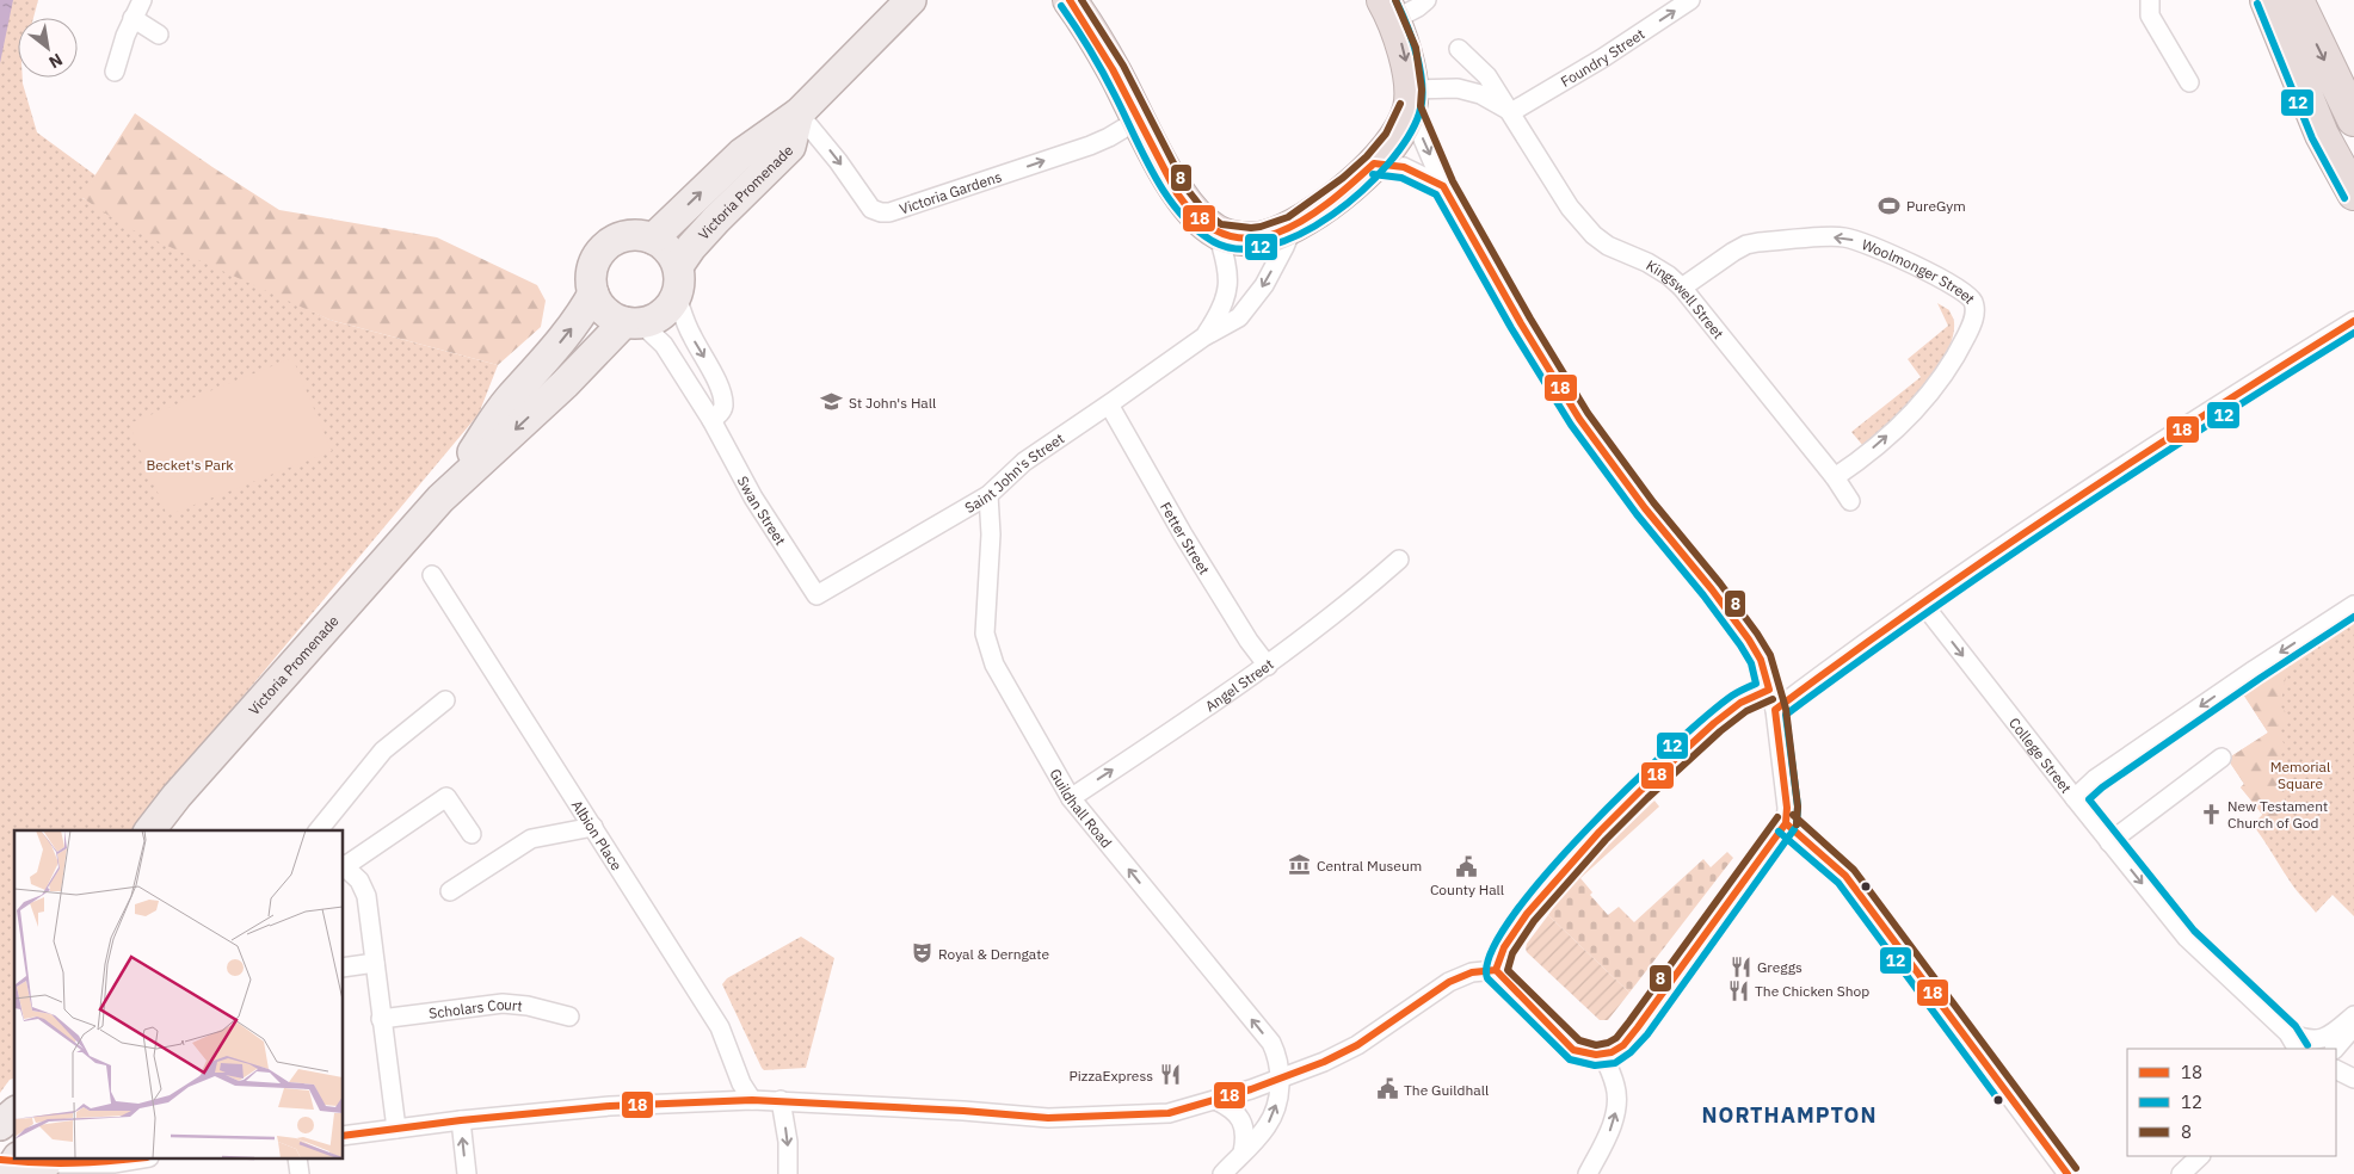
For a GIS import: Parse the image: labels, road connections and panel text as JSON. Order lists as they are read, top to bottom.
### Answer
{
  "streets": {
    "main road": ["Victoria Promenade"],
    "street": [
      "Foundry Street",
      "Victoria Gardens",
      "Woolmonger Street",
      "Kingswell Street",
      "Saint John's Street",
      "Swan Street",
      "Fetter Street",
      "Angel Street",
      "College Street",
      "Guildhall Road",
      "Albion Place",
      "Scholars Court"
    ]
  },
  "crossings": [
    ["Foundry Street", "Kingswell Street"],
    ["Victoria Promenade", "Victoria Gardens"],
    ["Victoria Promenade", "Swan Street"],
    ["Woolmonger Street", "Kingswell Street"],
    ["Saint John's Street", "Swan Street"],
    ["Saint John's Street", "Fetter Street"],
    ["Saint John's Street", "Guildhall Road"],
    ["Fetter Street", "Angel Street"],
    ["Angel Street", "Guildhall Road"]
  ],
  "one_way": [
    "Foundry Street",
    "Victoria Gardens",
    "Angel Street",
    "College Street",
    "Guildhall Road"
  ],
  "districts": ["NORTHAMPTON"],
  "parks": ["Becket's Park", "Memorial Square"],
  "places": {
    "sports": ["PureGym"],
    "school or university": ["St John's Hall"],
    "church": ["New Testament Church of God"],
    "museum": ["Central Museum"],
    "public building": ["County Hall", "The Guildhall"],
    "theatre": ["Royal & Derngate"],
    "restaurant": ["Greggs", "The Chicken Shop", "PizzaExpress"]
  },
  "lines": ["transit line 18", "transit line 12", "transit line 8"],
  "legend": ["18", "12", "8"],
  "north": "bottom right"
}
